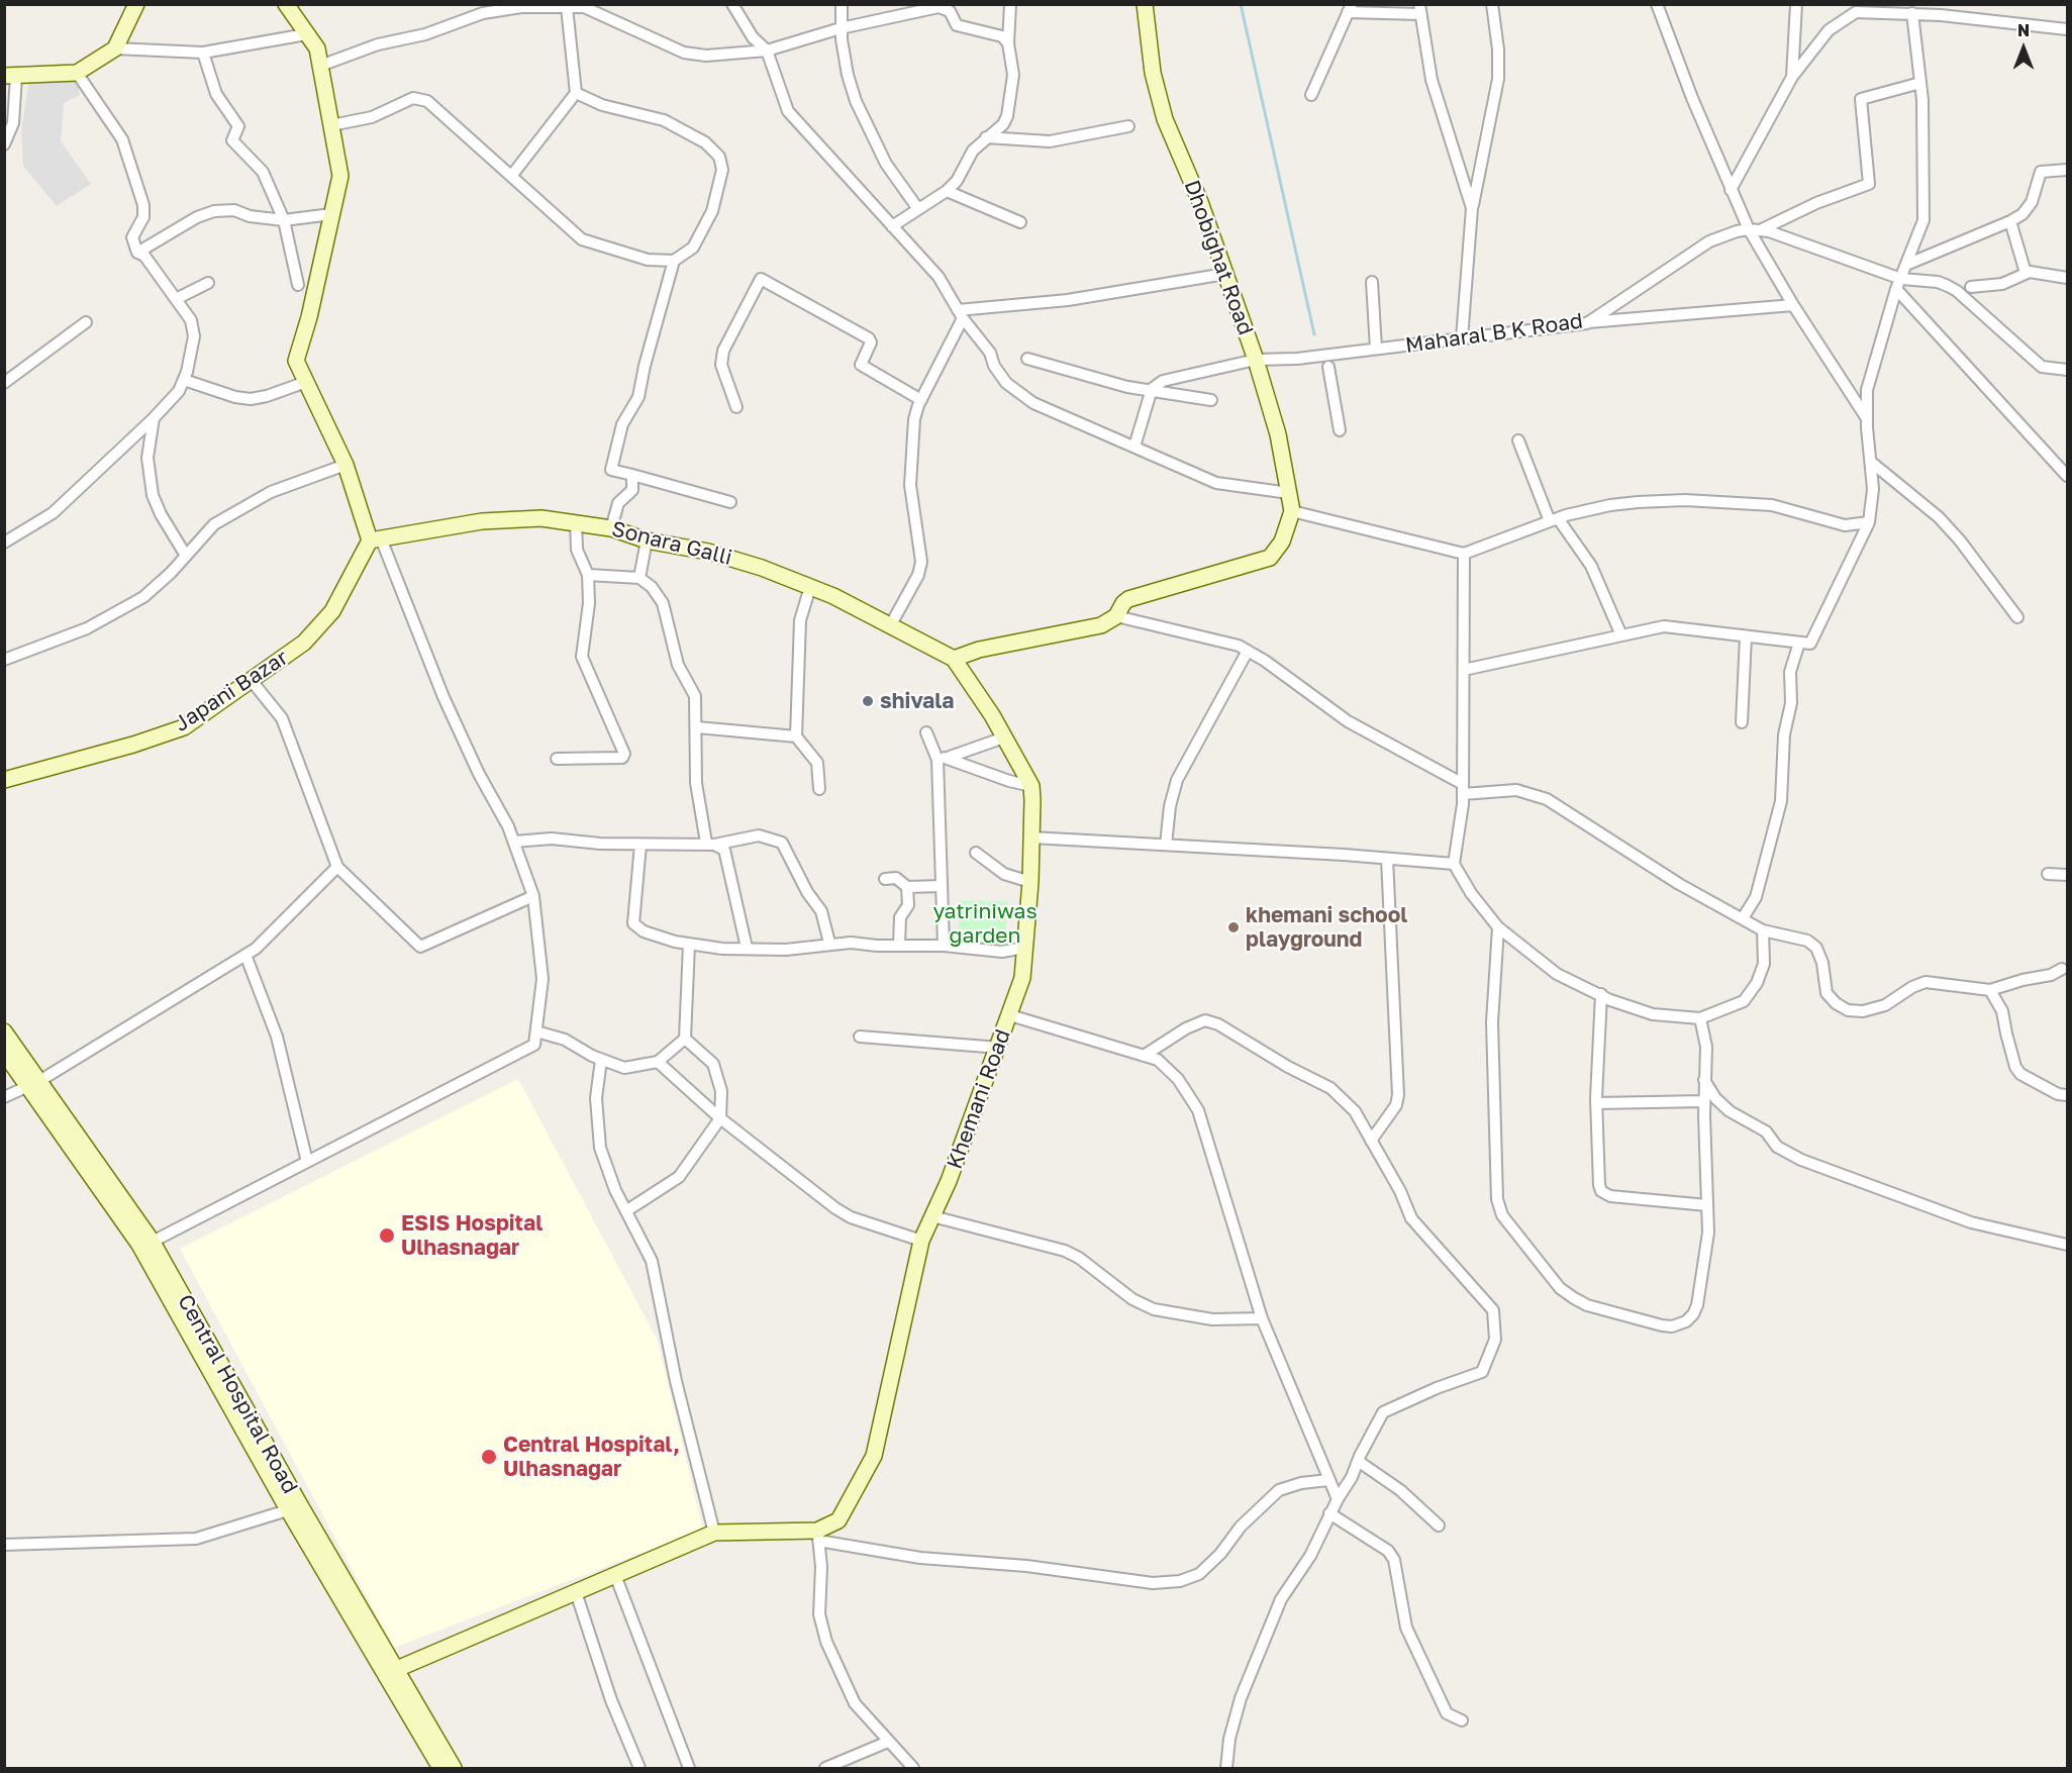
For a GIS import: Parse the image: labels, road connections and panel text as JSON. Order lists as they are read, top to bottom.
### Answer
{
  "streets": {
    "street": [
      "Dhobighat Road",
      "Maharal B K Road",
      "Sonara Galli",
      "Japani Bazar",
      "Khemani Road",
      "Central Hospital Road"
    ]
  },
  "crossings": [
    ["Dhobighat Road", "Maharal B K Road"],
    ["Sonara Galli", "Japani Bazar"],
    ["Sonara Galli", "Khemani Road"]
  ],
  "parks": ["yatriniwas garden"],
  "places": [
    "shivala",
    "khemani school playground",
    "ESIS Hospital Ulhasnagar",
    "Central Hospital, Ulhasnagar"
  ],
  "north": "top"
}
